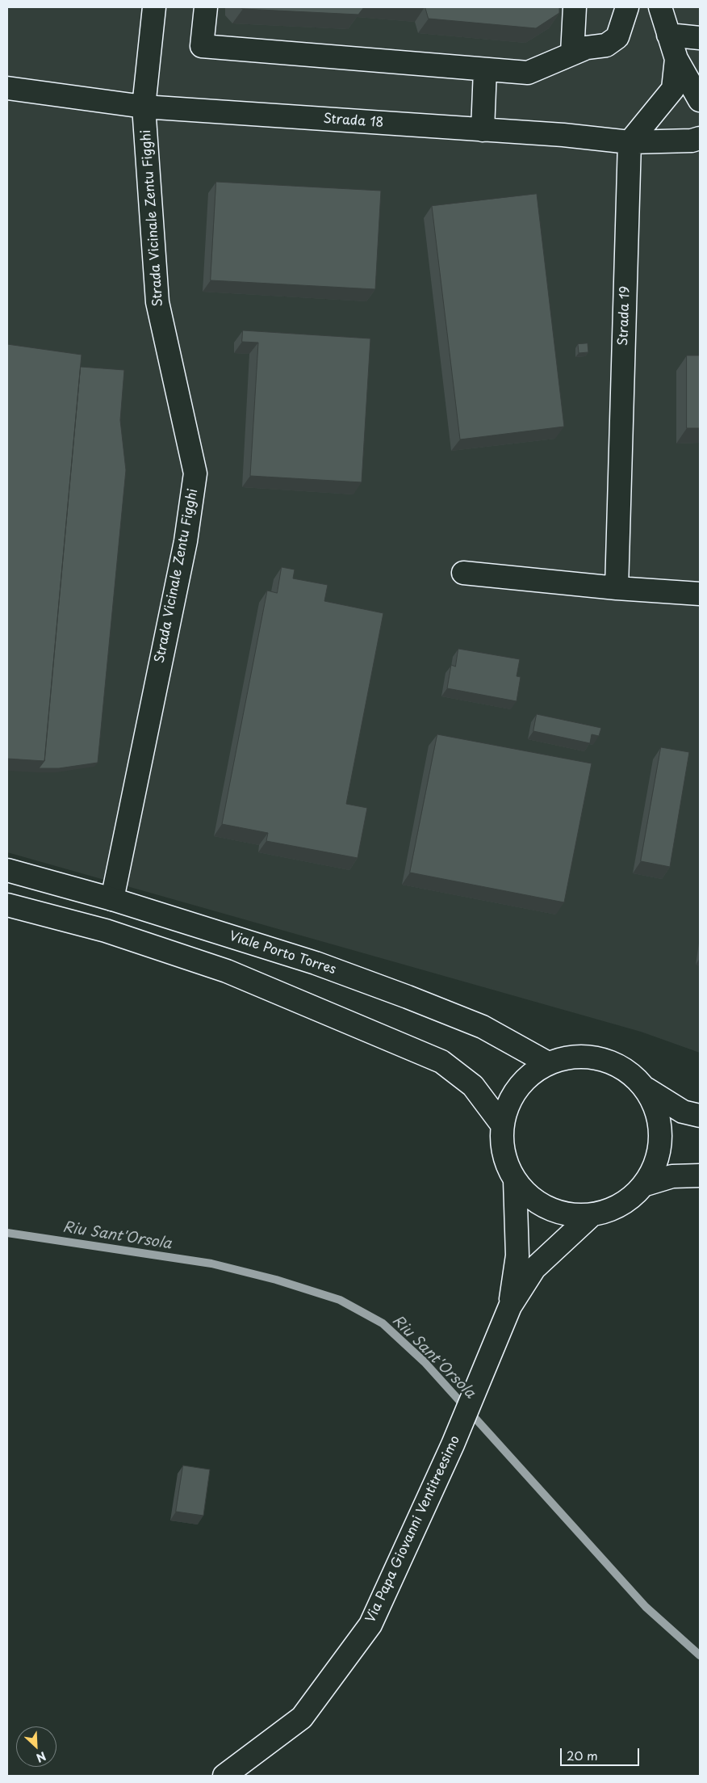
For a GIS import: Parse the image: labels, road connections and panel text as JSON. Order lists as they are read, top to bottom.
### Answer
{
  "streets": {
    "main road": [
      "Strada 18",
      "Strada Vicinale Zentu Figghi",
      "Strada 19",
      "Viale Porto Torres",
      "Via Papa Giovanni Ventitreesimo"
    ]
  },
  "crossings": [
    ["Strada 18", "Strada Vicinale Zentu Figghi"],
    ["Strada 18", "Strada 19"],
    ["Strada Vicinale Zentu Figghi", "Viale Porto Torres"]
  ],
  "water": ["Riu Sant'Orsola"],
  "scale_bar": "20 m",
  "north": "bottom right"
}
